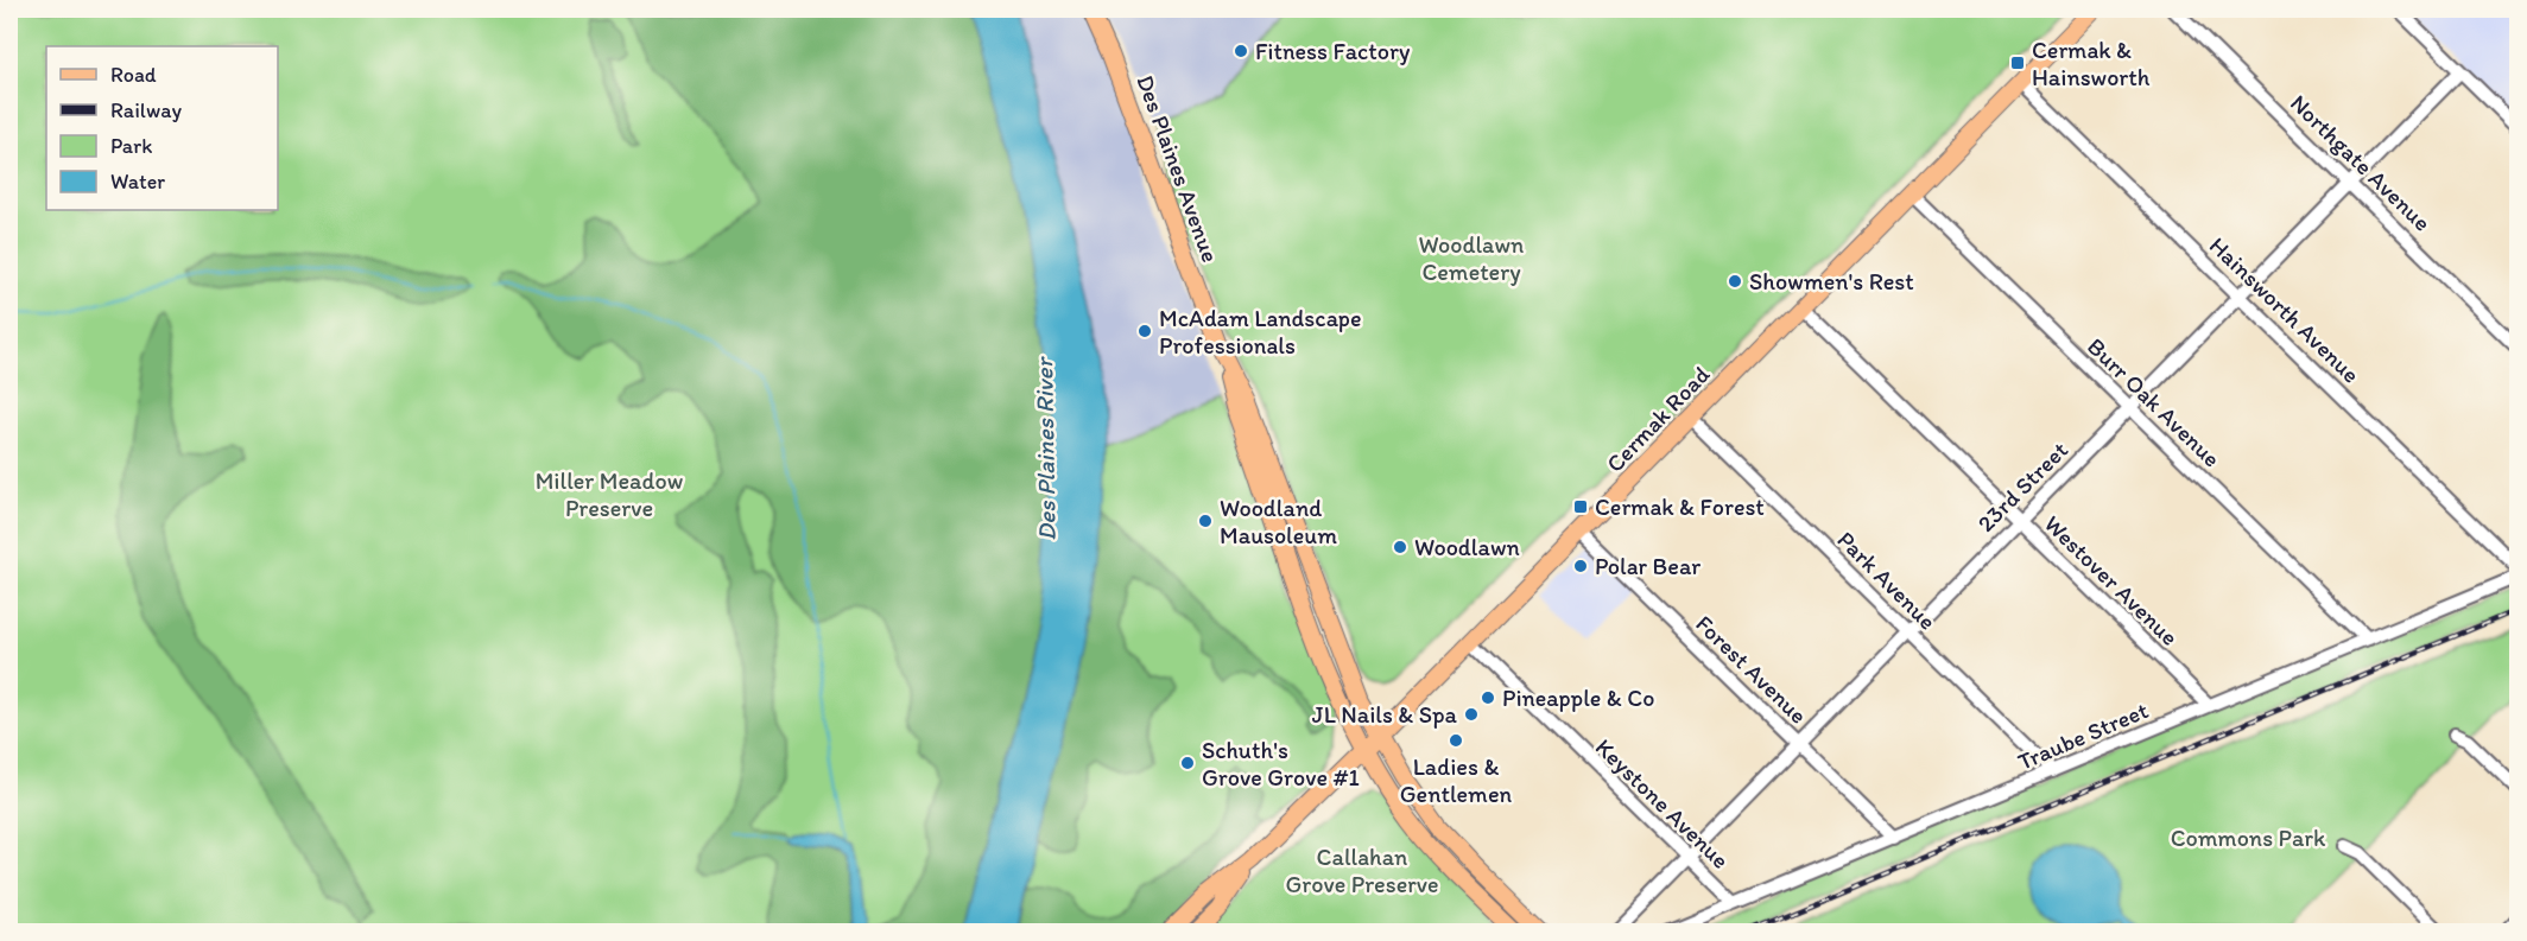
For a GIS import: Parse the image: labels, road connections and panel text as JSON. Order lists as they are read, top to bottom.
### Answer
{
  "streets": {
    "main road": ["Des Plaines Avenue", "Cermak Road"],
    "street": [
      "Northgate Avenue",
      "Hainsworth Avenue",
      "Burr Oak Avenue",
      "23rd Street",
      "Park Avenue",
      "Westover Avenue",
      "Forest Avenue",
      "Traube Street",
      "Keystone Avenue"
    ]
  },
  "crossings": [
    ["Northgate Avenue", "23rd Street"],
    ["Des Plaines Avenue", "Cermak Road"],
    ["Hainsworth Avenue", "Cermak Road"],
    ["Hainsworth Avenue", "23rd Street"],
    ["Burr Oak Avenue", "Cermak Road"],
    ["Burr Oak Avenue", "23rd Street"],
    ["Burr Oak Avenue", "Traube Street"],
    ["Cermak Road", "Park Avenue"],
    ["Cermak Road", "Westover Avenue"],
    ["Cermak Road", "Forest Avenue"],
    ["Cermak Road", "Keystone Avenue"],
    ["23rd Street", "Park Avenue"],
    ["23rd Street", "Westover Avenue"],
    ["23rd Street", "Forest Avenue"],
    ["23rd Street", "Keystone Avenue"],
    ["Park Avenue", "Traube Street"],
    ["Westover Avenue", "Traube Street"],
    ["Forest Avenue", "Traube Street"],
    ["Traube Street", "Keystone Avenue"]
  ],
  "water": ["Des Plaines River"],
  "parks": [
    "Woodlawn Cemetery",
    "Miller Meadow Preserve",
    "Commons Park",
    "Callahan Grove Preserve"
  ],
  "places": {
    "other": [
      "Fitness Factory",
      "Showmen's Rest",
      "McAdam Landscape Professionals",
      "Woodland Mausoleum",
      "Woodlawn",
      "Polar Bear",
      "Pineapple & Co",
      "JL Nails & Spa",
      "Ladies & Gentlemen",
      "Schuth's Grove Grove #1"
    ],
    "transit": ["Cermak & Hainsworth", "Cermak & Forest"]
  },
  "legend": [
    "Road",
    "Railway",
    "Park",
    "Water"
  ]
}
